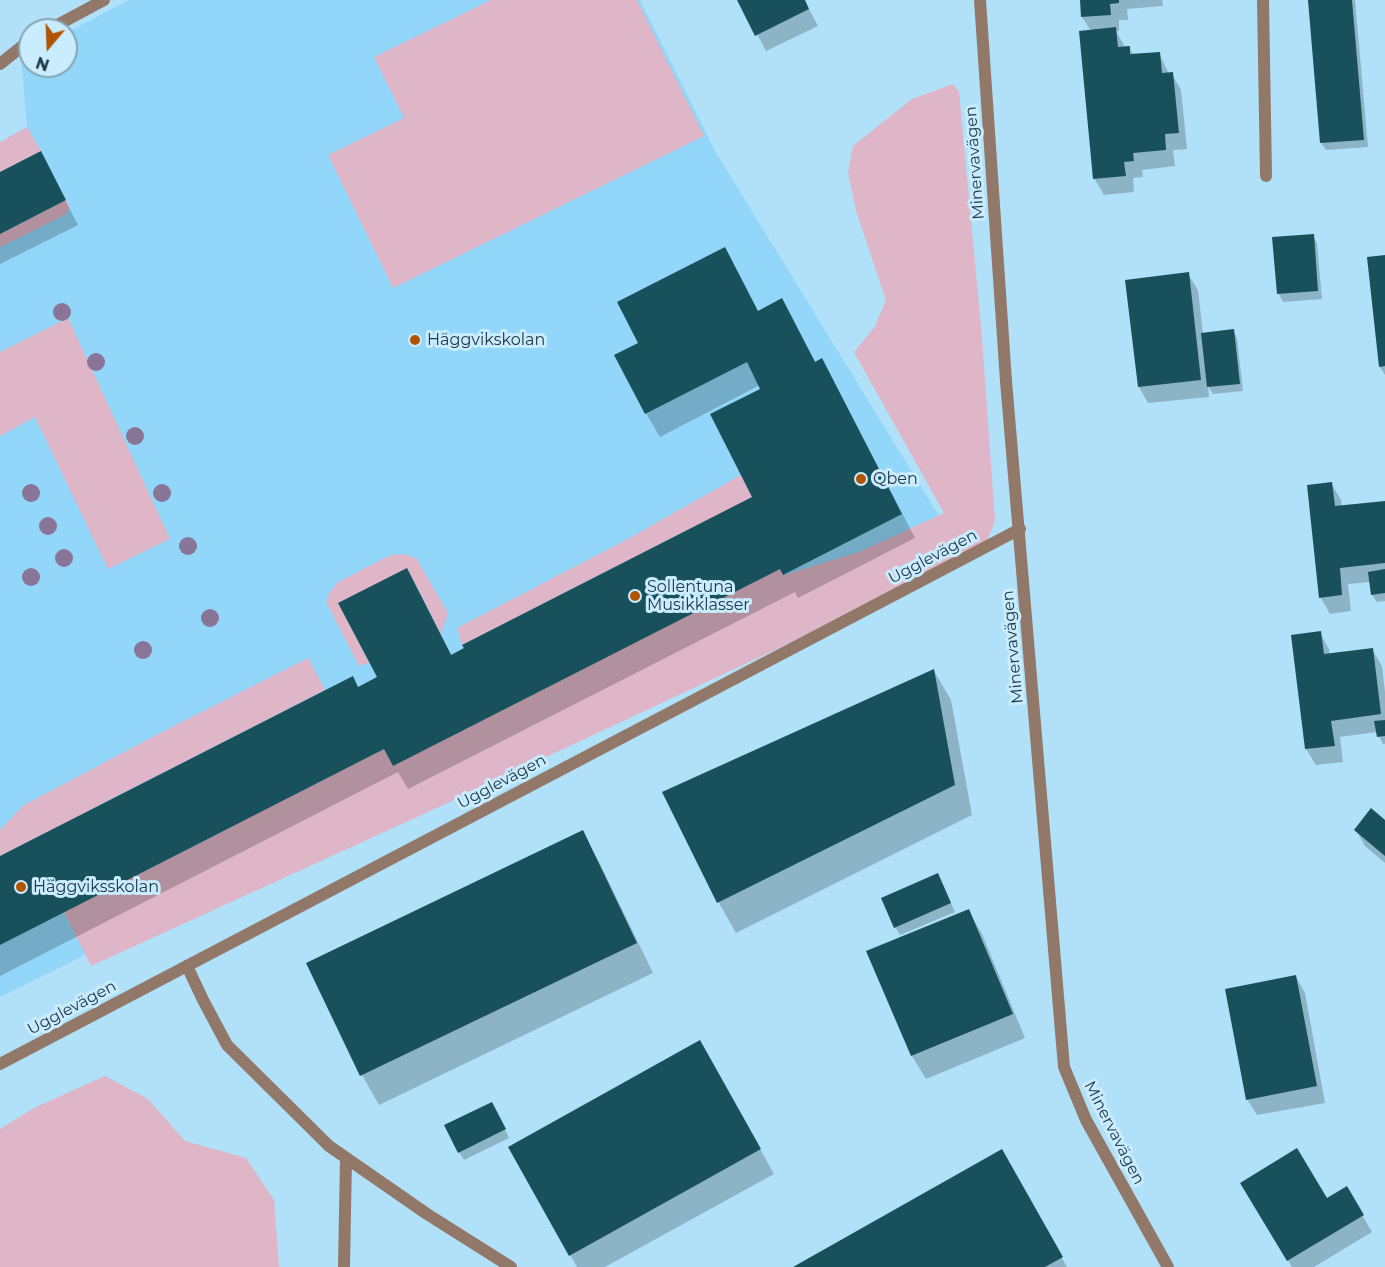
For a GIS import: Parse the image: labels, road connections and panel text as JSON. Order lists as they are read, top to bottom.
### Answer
{
  "streets": {
    "street": ["Minervavägen", "Ugglevägen"]
  },
  "crossings": [
    ["Minervavägen", "Ugglevägen"]
  ],
  "places": [
    "Häggvikskolan",
    "Qben",
    "Sollentuna Musikklasser",
    "Häggviksskolan"
  ],
  "north": "bottom"
}
